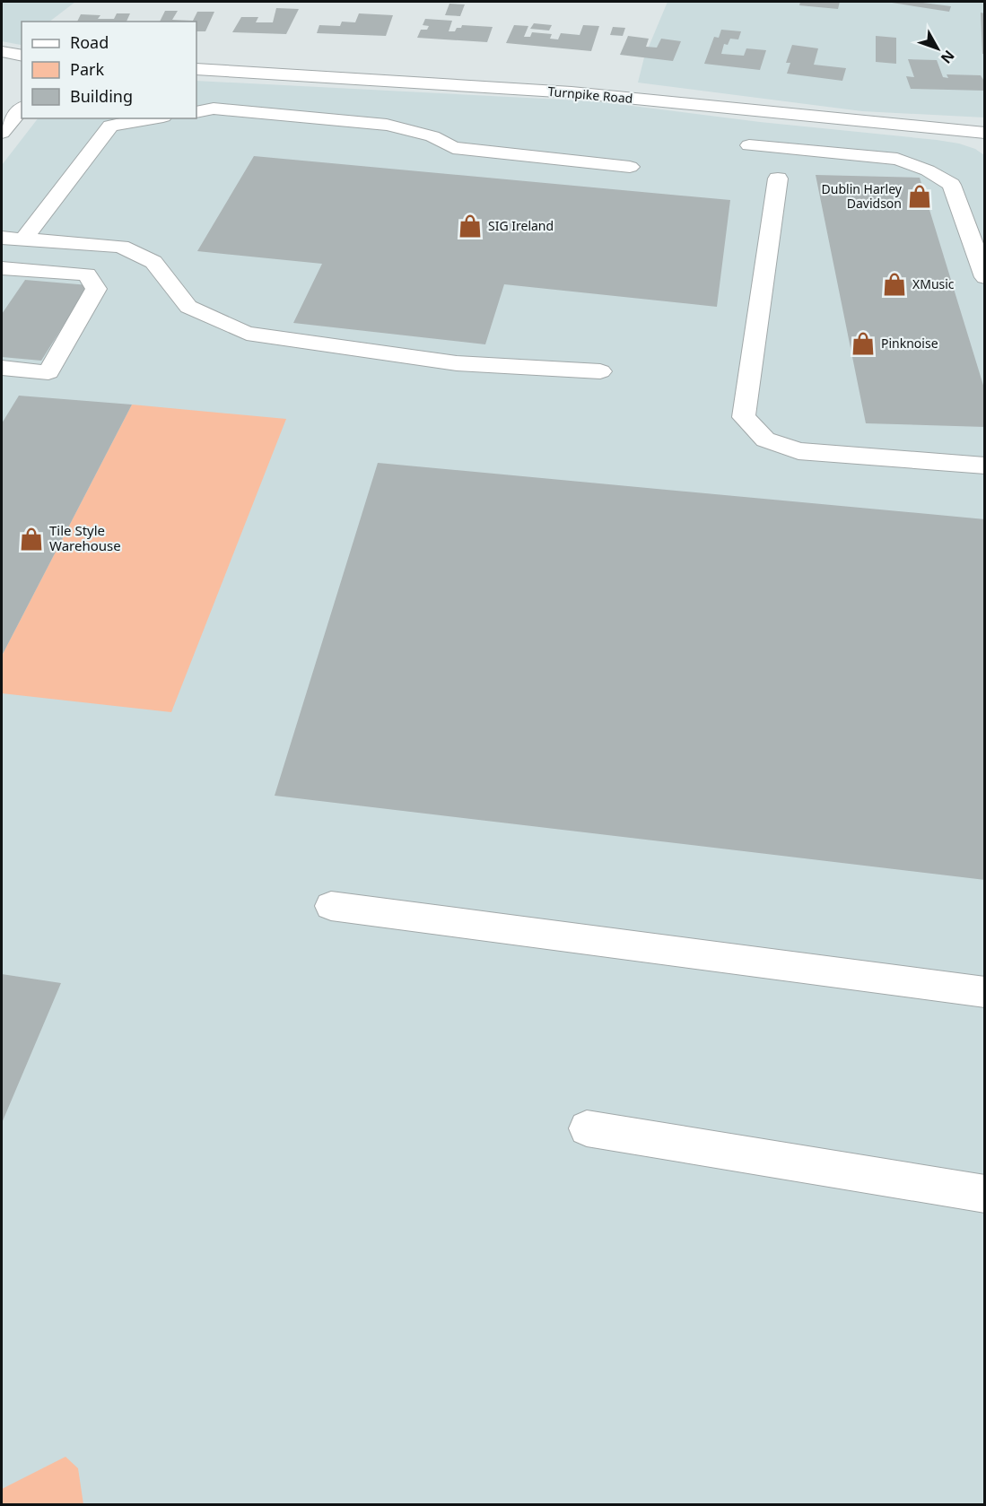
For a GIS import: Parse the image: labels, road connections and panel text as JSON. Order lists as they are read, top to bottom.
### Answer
{
  "streets": {
    "street": ["Turnpike Road"]
  },
  "places": {
    "shop": [
      "Dublin Harley Davidson",
      "SIG Ireland",
      "XMusic",
      "Pinknoise",
      "Tile Style Warehouse"
    ]
  },
  "legend": ["Road", "Park", "Building"],
  "north": "bottom right"
}
